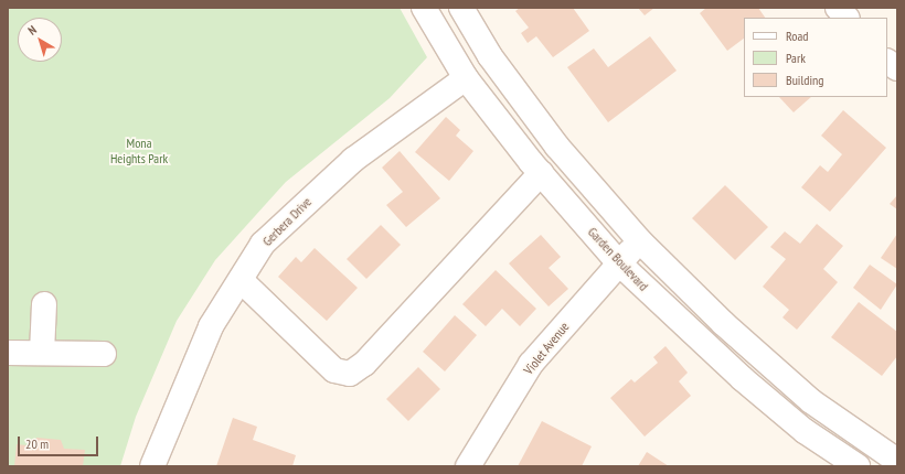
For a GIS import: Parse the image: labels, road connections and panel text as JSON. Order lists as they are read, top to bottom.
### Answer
{
  "streets": {
    "street": ["Gerbera Drive", "Garden Boulevard", "Violet Avenue"]
  },
  "crossings": [
    ["Gerbera Drive", "Garden Boulevard"],
    ["Garden Boulevard", "Violet Avenue"]
  ],
  "parks": ["Mona Heights Park"],
  "legend": ["Road", "Park", "Building"],
  "scale_bar": "20 m",
  "north": "top left"
}
